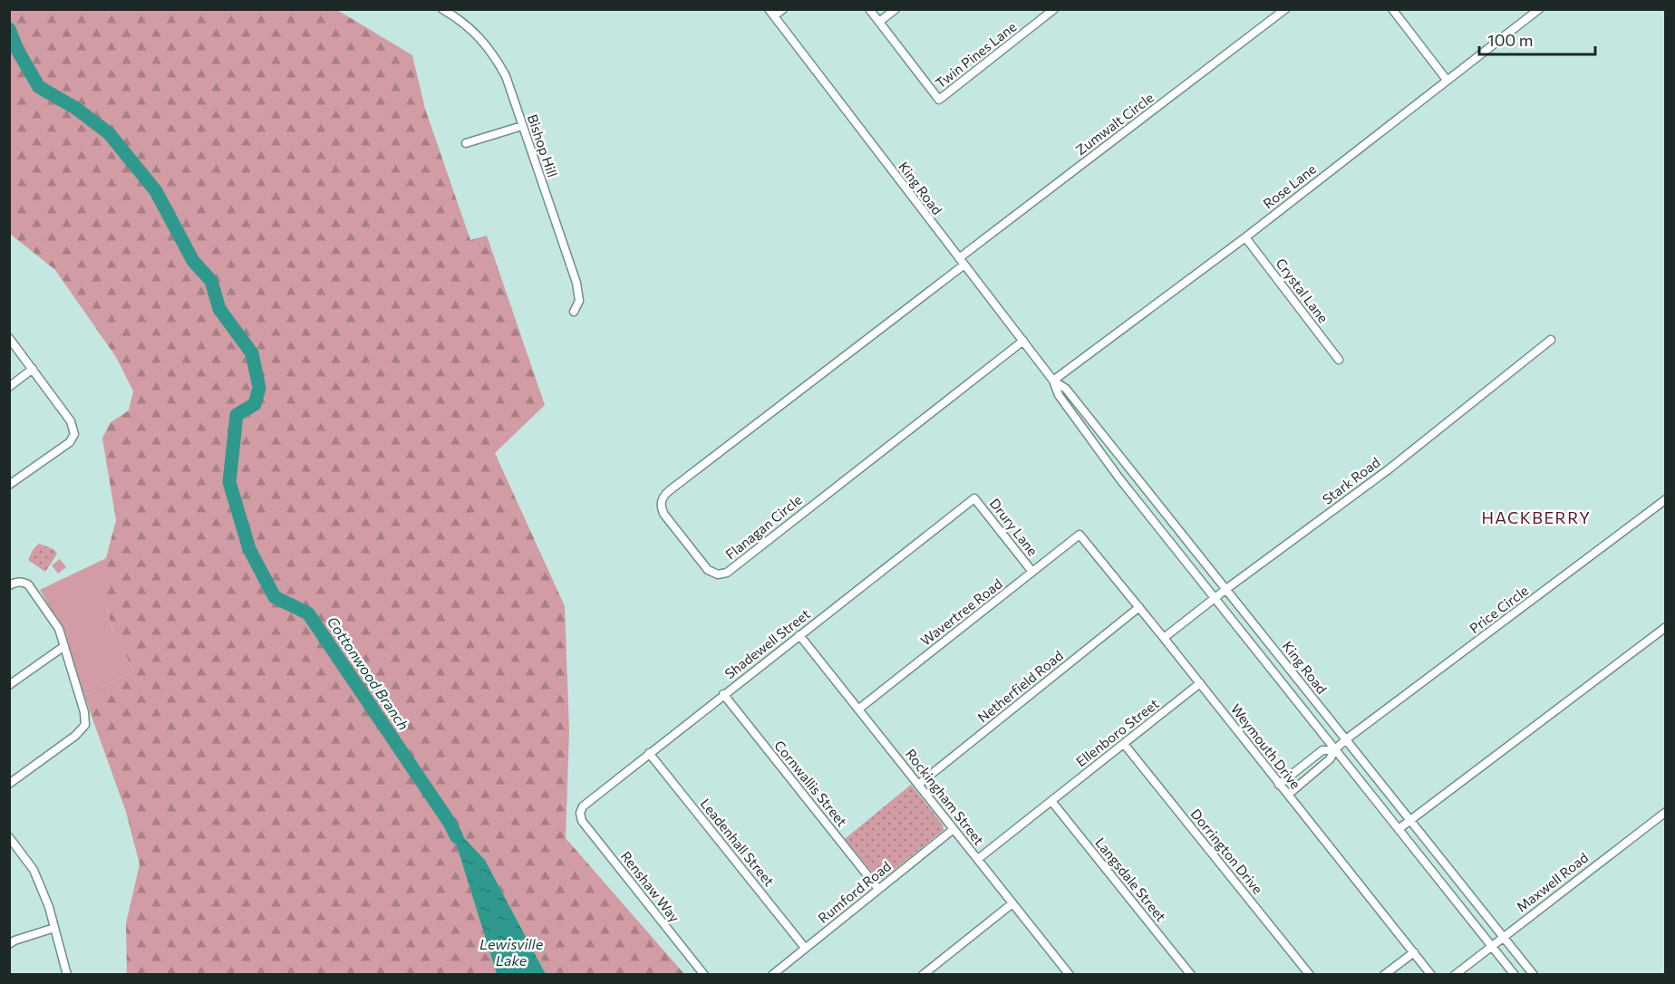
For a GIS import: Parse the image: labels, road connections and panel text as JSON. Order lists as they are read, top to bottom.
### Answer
{
  "streets": {
    "street": [
      "Twin Pines Lane",
      "Zumwalt Circle",
      "Bishop Hill",
      "Rose Lane",
      "King Road",
      "Crystal Lane",
      "Stark Road",
      "Flanagan Circle",
      "Drury Lane",
      "Price Circle",
      "Wavertree Road",
      "Shadewell Street",
      "Netherfield Road",
      "Ellenboro Street",
      "Weymouth Drive",
      "Cornwallis Street",
      "Rockingham Street",
      "Leadenhall Street",
      "Dorrington Drive",
      "Langsdale Street",
      "Maxwell Road",
      "Renshaw Way",
      "Rumford Road"
    ]
  },
  "crossings": [
    ["Zumwalt Circle", "King Road"],
    ["Zumwalt Circle", "Flanagan Circle"],
    ["Rose Lane", "King Road"],
    ["Rose Lane", "Crystal Lane"],
    ["King Road", "Stark Road"],
    ["King Road", "Flanagan Circle"],
    ["King Road", "Price Circle"],
    ["King Road", "Maxwell Road"],
    ["Stark Road", "Weymouth Drive"],
    ["Drury Lane", "Wavertree Road"],
    ["Drury Lane", "Shadewell Street"],
    ["Wavertree Road", "Weymouth Drive"],
    ["Wavertree Road", "Rockingham Street"],
    ["Shadewell Street", "Cornwallis Street"],
    ["Shadewell Street", "Rockingham Street"],
    ["Shadewell Street", "Leadenhall Street"],
    ["Shadewell Street", "Renshaw Way"],
    ["Netherfield Road", "Weymouth Drive"],
    ["Netherfield Road", "Rockingham Street"],
    ["Ellenboro Street", "Weymouth Drive"],
    ["Ellenboro Street", "Rockingham Street"],
    ["Ellenboro Street", "Dorrington Drive"],
    ["Ellenboro Street", "Langsdale Street"],
    ["Cornwallis Street", "Rumford Road"],
    ["Rockingham Street", "Rumford Road"],
    ["Leadenhall Street", "Rumford Road"]
  ],
  "districts": ["HACKBERRY"],
  "water": ["Cottonwood Branch", "Lewisville Lake"],
  "scale_bar": "100 m"
}
